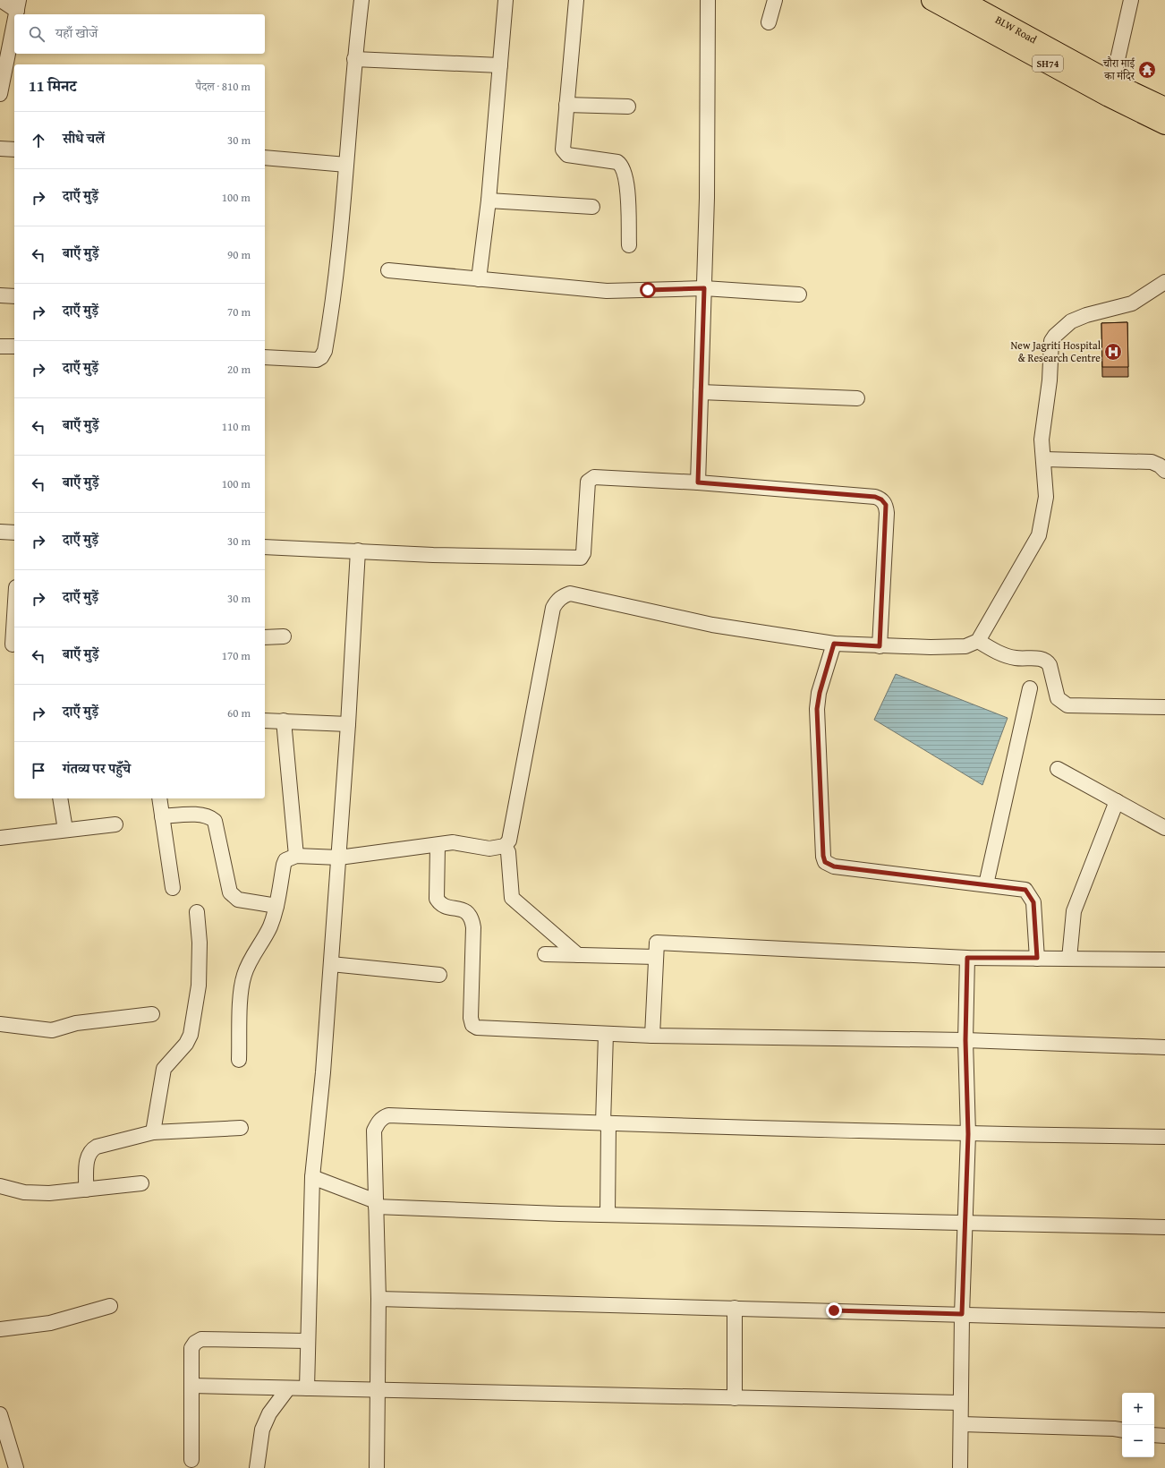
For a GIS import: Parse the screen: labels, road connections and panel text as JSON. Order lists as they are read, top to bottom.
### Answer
{
  "streets": {
    "main road": ["BLW Road", "SH74"]
  },
  "crossings": [
    ["BLW Road", "SH74"]
  ],
  "places": {
    "temple": ["चौरा माई का मंदिर"],
    "hospital": ["New Jagriti Hospital & Research Centre"]
  },
  "page": {
    "search": "यहाँ खोजें",
    "heading": ["11 मिनट", "पैदल · 810 m"],
    "list": [
      ["सीधे चलें", "30 m"],
      ["दाएँ मुड़ें", "100 m"],
      ["बाएँ मुड़ें", "90 m"],
      ["दाएँ मुड़ें", "70 m"],
      ["दाएँ मुड़ें", "20 m"],
      ["बाएँ मुड़ें", "110 m"],
      ["बाएँ मुड़ें", "100 m"],
      ["दाएँ मुड़ें", "30 m"],
      ["दाएँ मुड़ें", "30 m"],
      ["बाएँ मुड़ें", "170 m"],
      ["दाएँ मुड़ें", "60 m"],
      "गंतव्य पर पहुँचे"
    ],
    "map_buttons": ["+", "−"]
  }
}
